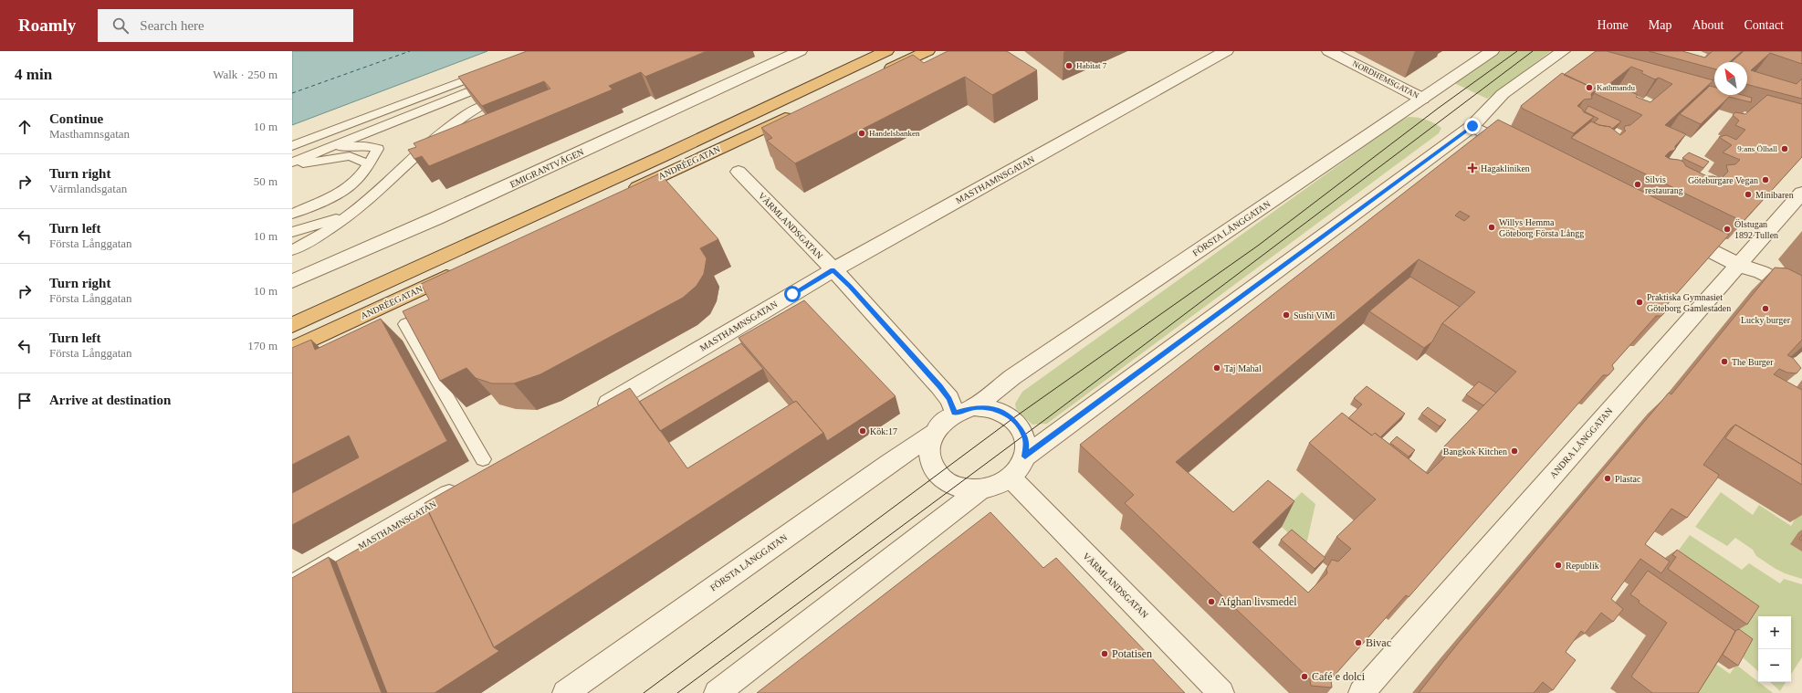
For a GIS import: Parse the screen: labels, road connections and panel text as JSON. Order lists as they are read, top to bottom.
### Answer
{
  "streets": {
    "highway": ["ANDRÉEGATAN"],
    "street": [
      "NORDHEMSGATAN",
      "EMIGRANTVÄGEN",
      "MASTHAMNSGATAN",
      "VÄRMLANDSGATAN",
      "FÖRSTA LÅNGGATAN",
      "ANDRA LÅNGGATAN"
    ]
  },
  "crossings": [
    ["NORDHEMSGATAN", "FÖRSTA LÅNGGATAN"],
    ["MASTHAMNSGATAN", "VÄRMLANDSGATAN"],
    ["VÄRMLANDSGATAN", "FÖRSTA LÅNGGATAN"]
  ],
  "places": {
    "other": [
      "Habitat 7",
      "Kathmandu",
      "Handelsbanken",
      "9:ans Ölhall",
      "Göteburgare Vegan",
      "Silvis restaurang",
      "Minibaren",
      "Willys Hemma Göteborg Första Långg",
      "Ölstugan 1892 Tullen",
      "Praktiska Gymnasiet Göteborg Gamlestaden",
      "Lucky burger",
      "Sushi ViMi",
      "The Burger",
      "Taj Mahal",
      "Kök:17",
      "Bangkok Kitchen",
      "Plastac",
      "Republik",
      "Afghan livsmedel",
      "Bivac",
      "Potatisen",
      "Café e dolci"
    ],
    "health": ["Hagakliniken"]
  },
  "north": "top left",
  "page": {
    "header": "Roamly",
    "search": "Search here",
    "nav": [
      "Home",
      "Map",
      "About",
      "Contact"
    ],
    "heading": ["4 min", "Walk · 250 m"],
    "list": [
      ["Continue", "Masthamnsgatan", "10 m"],
      ["Turn right", "Värmlandsgatan", "50 m"],
      ["Turn left", "Första Långgatan", "10 m"],
      ["Turn right", "Första Långgatan", "10 m"],
      ["Turn left", "Första Långgatan", "170 m"],
      "Arrive at destination"
    ],
    "map_buttons": ["+", "−"]
  }
}
